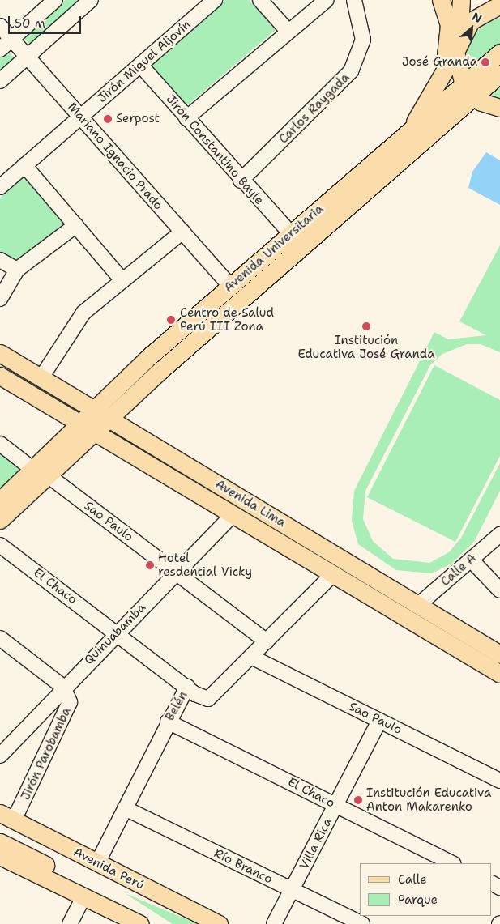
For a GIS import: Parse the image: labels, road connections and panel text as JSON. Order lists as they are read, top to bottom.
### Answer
{
  "streets": {
    "main road": ["Avenida Universitaria", "Avenida Lima", "Avenida Perú"],
    "street": [
      "Jirón Miguel Aljovín",
      "Carlos Raygada",
      "Jirón Constantino Bayle",
      "Mariano Ignacio Prado",
      "Sao Paulo",
      "Calle A",
      "El Chaco",
      "Quinuabamba",
      "Belén",
      "Jirón Parobamba",
      "Villa Rica",
      "Río Branco"
    ]
  },
  "crossings": [
    ["Jirón Miguel Aljovín", "Jirón Constantino Bayle"],
    ["Jirón Miguel Aljovín", "Mariano Ignacio Prado"],
    ["Carlos Raygada", "Jirón Constantino Bayle"],
    ["Jirón Constantino Bayle", "Avenida Universitaria"],
    ["Mariano Ignacio Prado", "Avenida Universitaria"],
    ["Avenida Universitaria", "Avenida Lima"],
    ["Avenida Universitaria", "Sao Paulo"],
    ["Avenida Lima", "Calle A"],
    ["Avenida Lima", "Quinuabamba"],
    ["Avenida Lima", "Belén"],
    ["Sao Paulo", "Quinuabamba"],
    ["Sao Paulo", "Belén"],
    ["Sao Paulo", "Villa Rica"],
    ["El Chaco", "Quinuabamba"],
    ["El Chaco", "Belén"],
    ["El Chaco", "Villa Rica"],
    ["Quinuabamba", "Jirón Parobamba"],
    ["Belén", "Río Branco"],
    ["Belén", "Avenida Perú"],
    ["Jirón Parobamba", "Avenida Perú"],
    ["Villa Rica", "Río Branco"]
  ],
  "places": [
    "José Granda",
    "Serpost",
    "Centro de Salud Perú III Zona",
    "Institución Educativa José Granda",
    "Hotel resdential Vicky",
    "Institución Educativa Anton Makarenko"
  ],
  "legend": ["Calle", "Parque"],
  "scale_bar": "50 m",
  "north": "top right"
}
